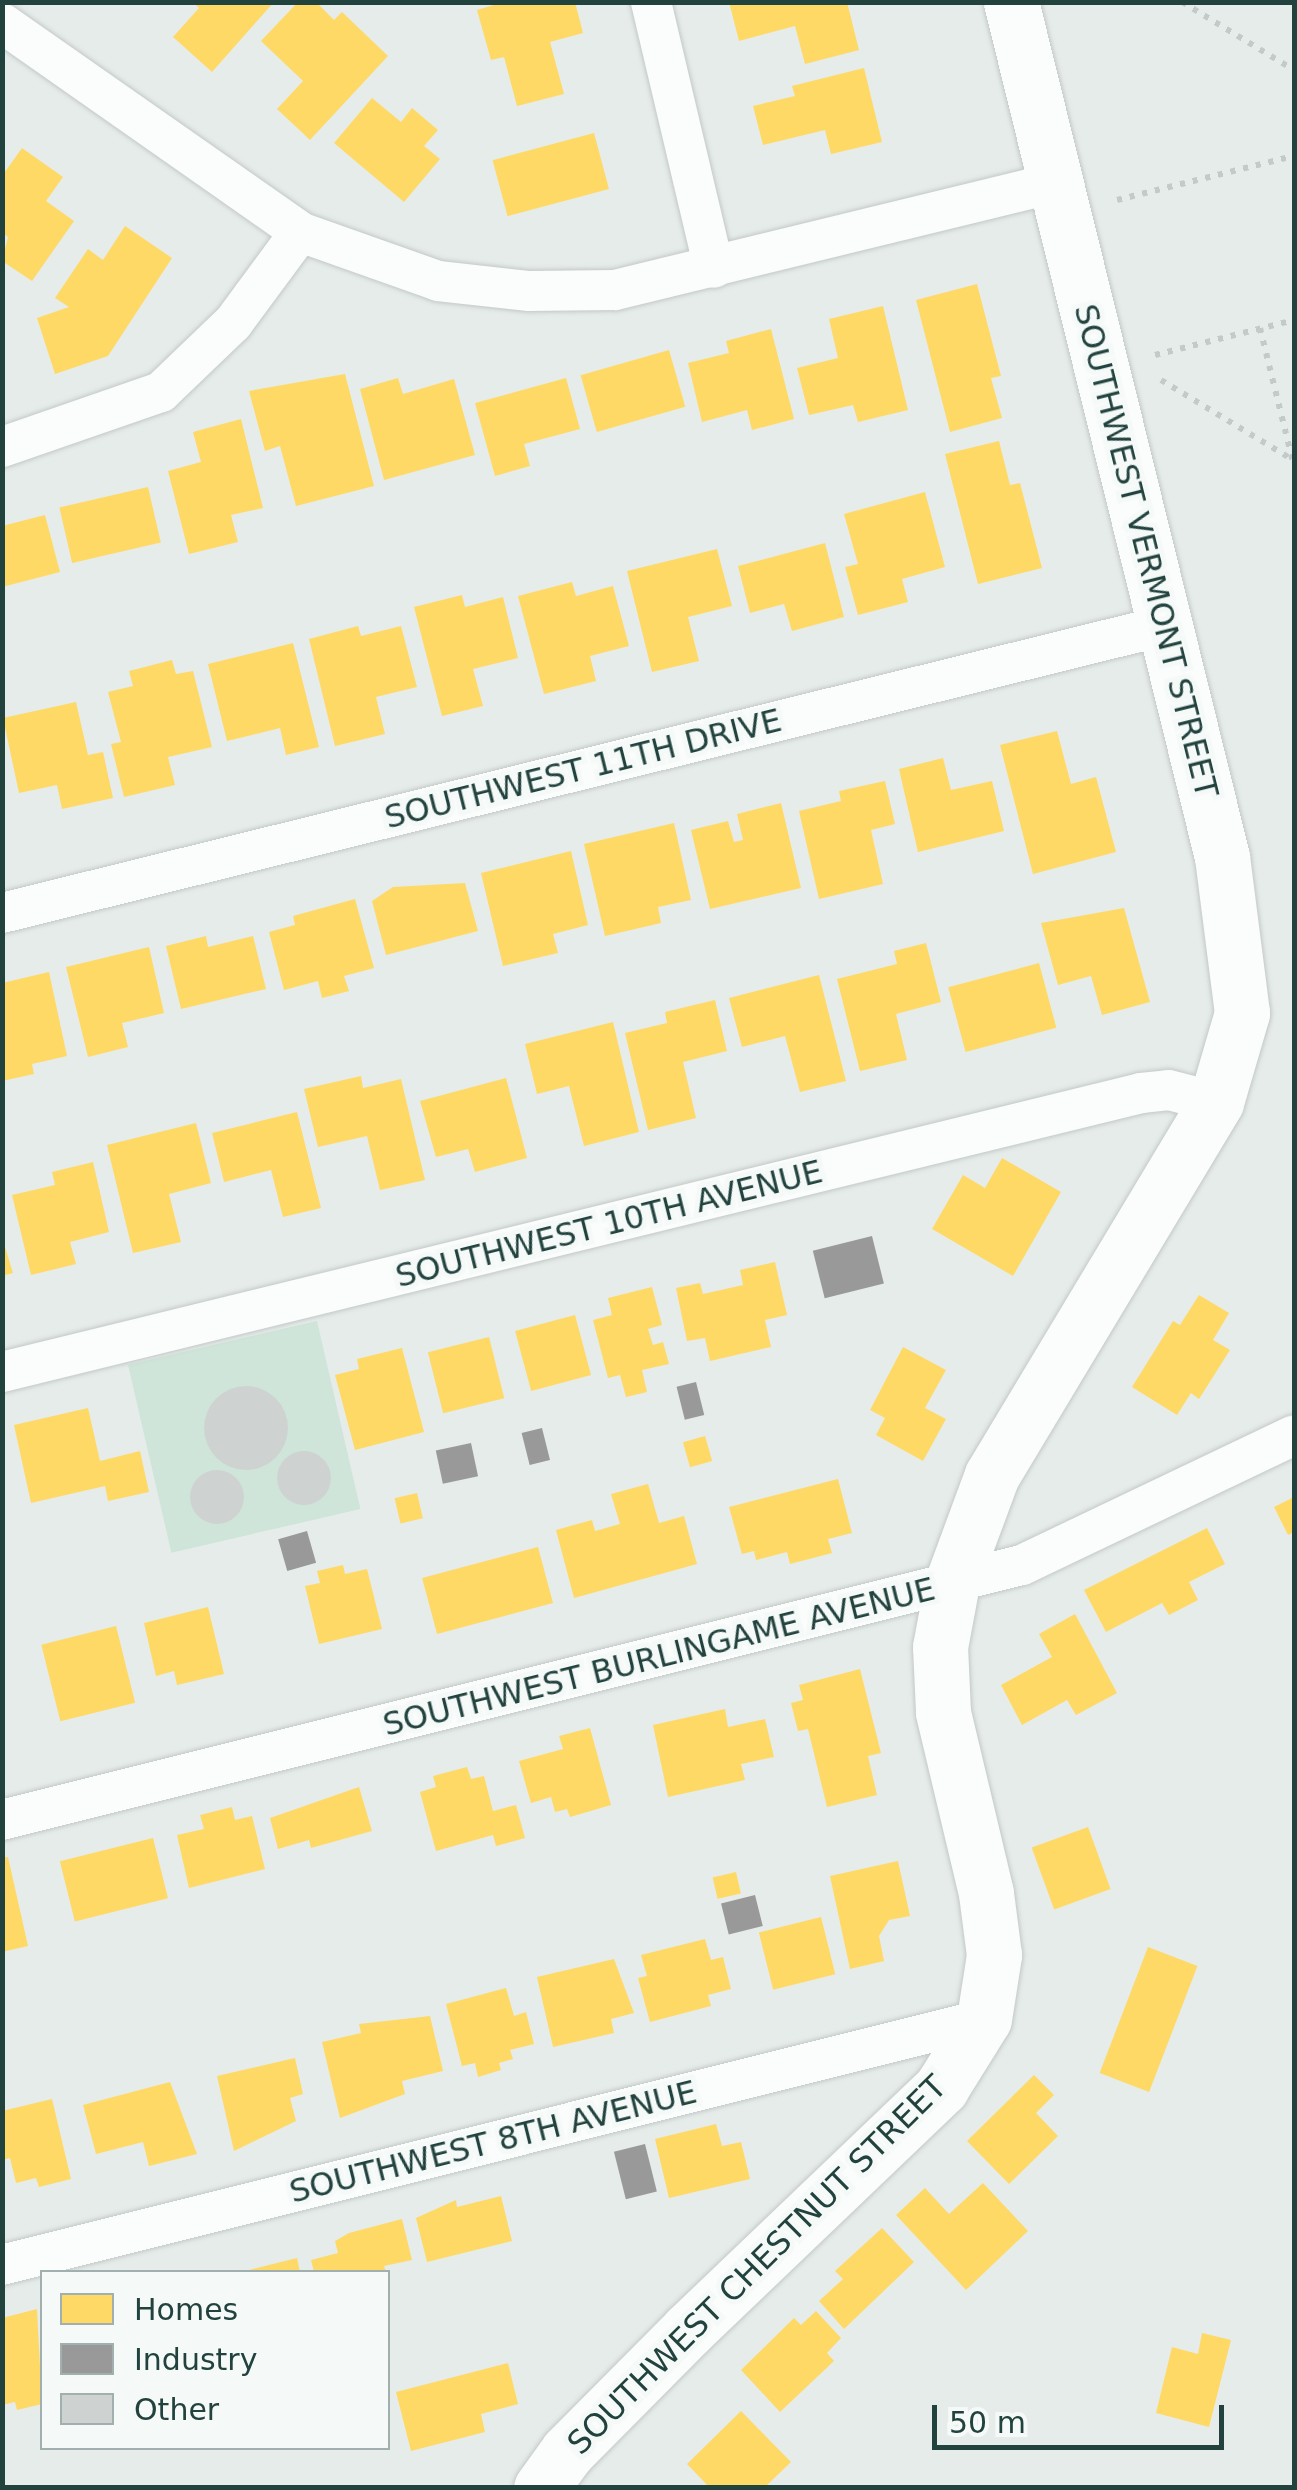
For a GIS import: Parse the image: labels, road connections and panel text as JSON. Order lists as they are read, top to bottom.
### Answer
{
  "streets": {
    "street": [
      "SOUTHWEST VERMONT STREET",
      "SOUTHWEST 11TH DRIVE",
      "SOUTHWEST 10TH AVENUE",
      "SOUTHWEST BURLINGAME AVENUE",
      "SOUTHWEST 8TH AVENUE",
      "SOUTHWEST CHESTNUT STREET"
    ]
  },
  "crossings": [
    ["SOUTHWEST VERMONT STREET", "SOUTHWEST 11TH DRIVE"],
    ["SOUTHWEST VERMONT STREET", "SOUTHWEST 10TH AVENUE"],
    ["SOUTHWEST VERMONT STREET", "SOUTHWEST CHESTNUT STREET"],
    ["SOUTHWEST 10TH AVENUE", "SOUTHWEST CHESTNUT STREET"],
    ["SOUTHWEST BURLINGAME AVENUE", "SOUTHWEST CHESTNUT STREET"],
    ["SOUTHWEST 8TH AVENUE", "SOUTHWEST CHESTNUT STREET"]
  ],
  "legend": ["Homes", "Industry", "Other"],
  "scale_bar": "50 m"
}
